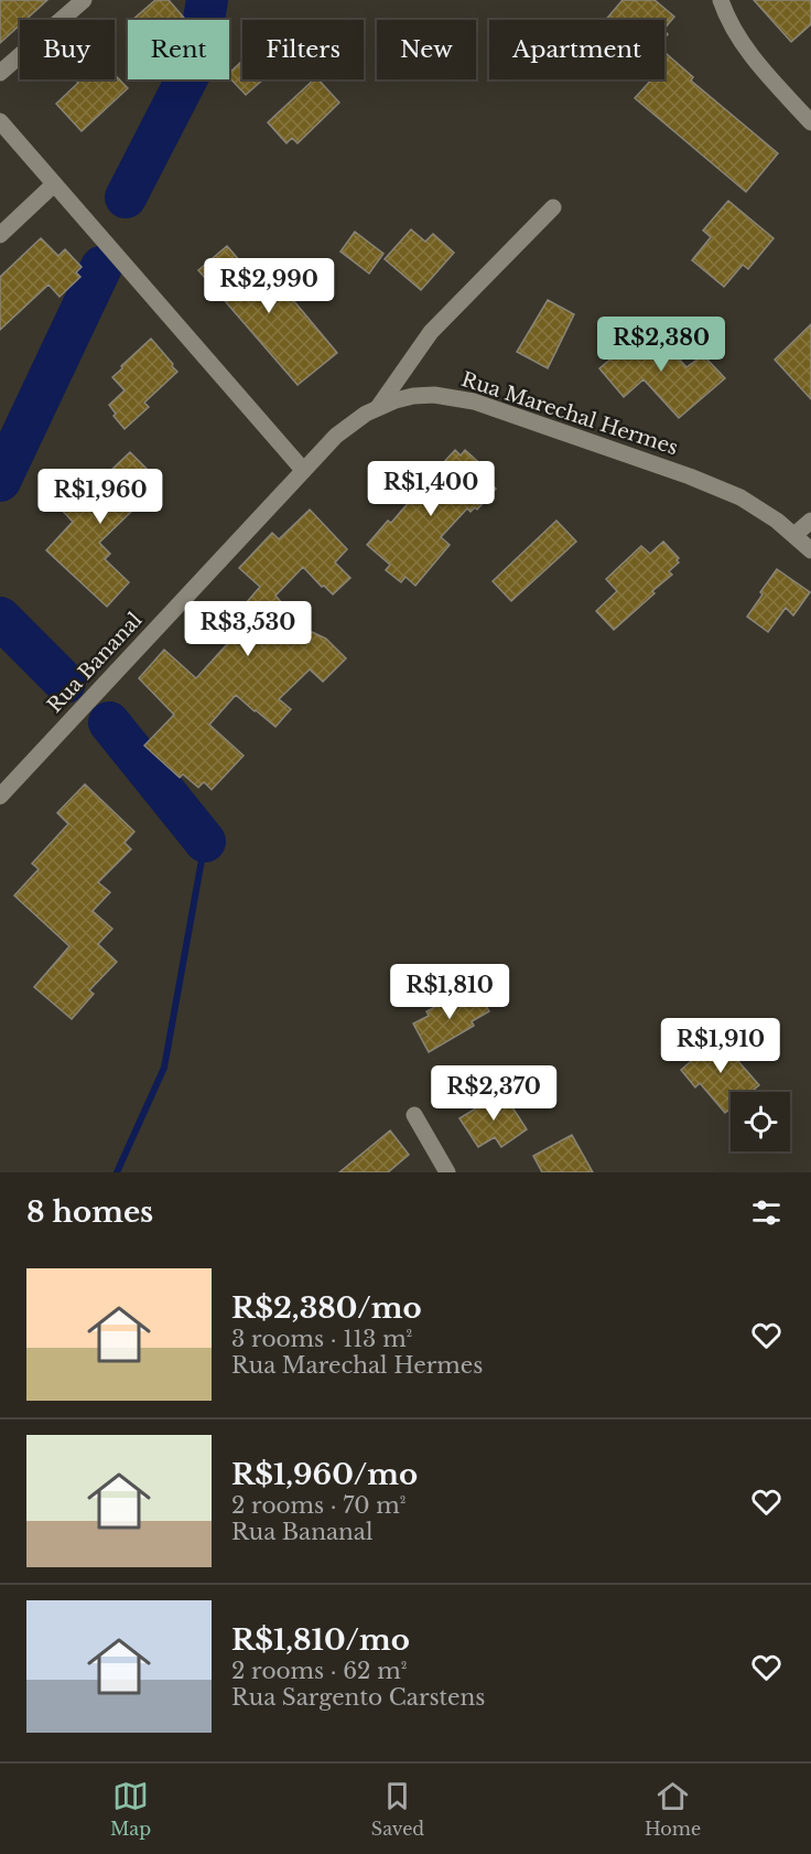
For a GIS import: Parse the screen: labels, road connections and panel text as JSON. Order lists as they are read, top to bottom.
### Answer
{
  "streets": {
    "street": ["Rua Marechal Hermes", "Rua Bananal"]
  },
  "crossings": [
    ["Rua Marechal Hermes", "Rua Bananal"]
  ],
  "page": {
    "chip": [
      "Buy",
      "Rent",
      "Filters",
      "New",
      "Apartment"
    ],
    "price": [
      "R$2,990",
      "R$2,380",
      "R$1,400",
      "R$1,960",
      "R$3,530",
      "R$1,810",
      "R$1,910",
      "R$2,370"
    ],
    "heading": "8 homes",
    "list": [
      {
        "name": "R$2,380/mo",
        "note": "3 rooms · 113 m² · Rua Marechal Hermes"
      },
      {
        "name": "R$1,960/mo",
        "note": "2 rooms · 70 m² · Rua Bananal"
      },
      {
        "name": "R$1,810/mo",
        "note": "2 rooms · 62 m² · Rua Sargento Carstens"
      }
    ],
    "tabs": ["Map", "Saved", "Home"]
  }
}
